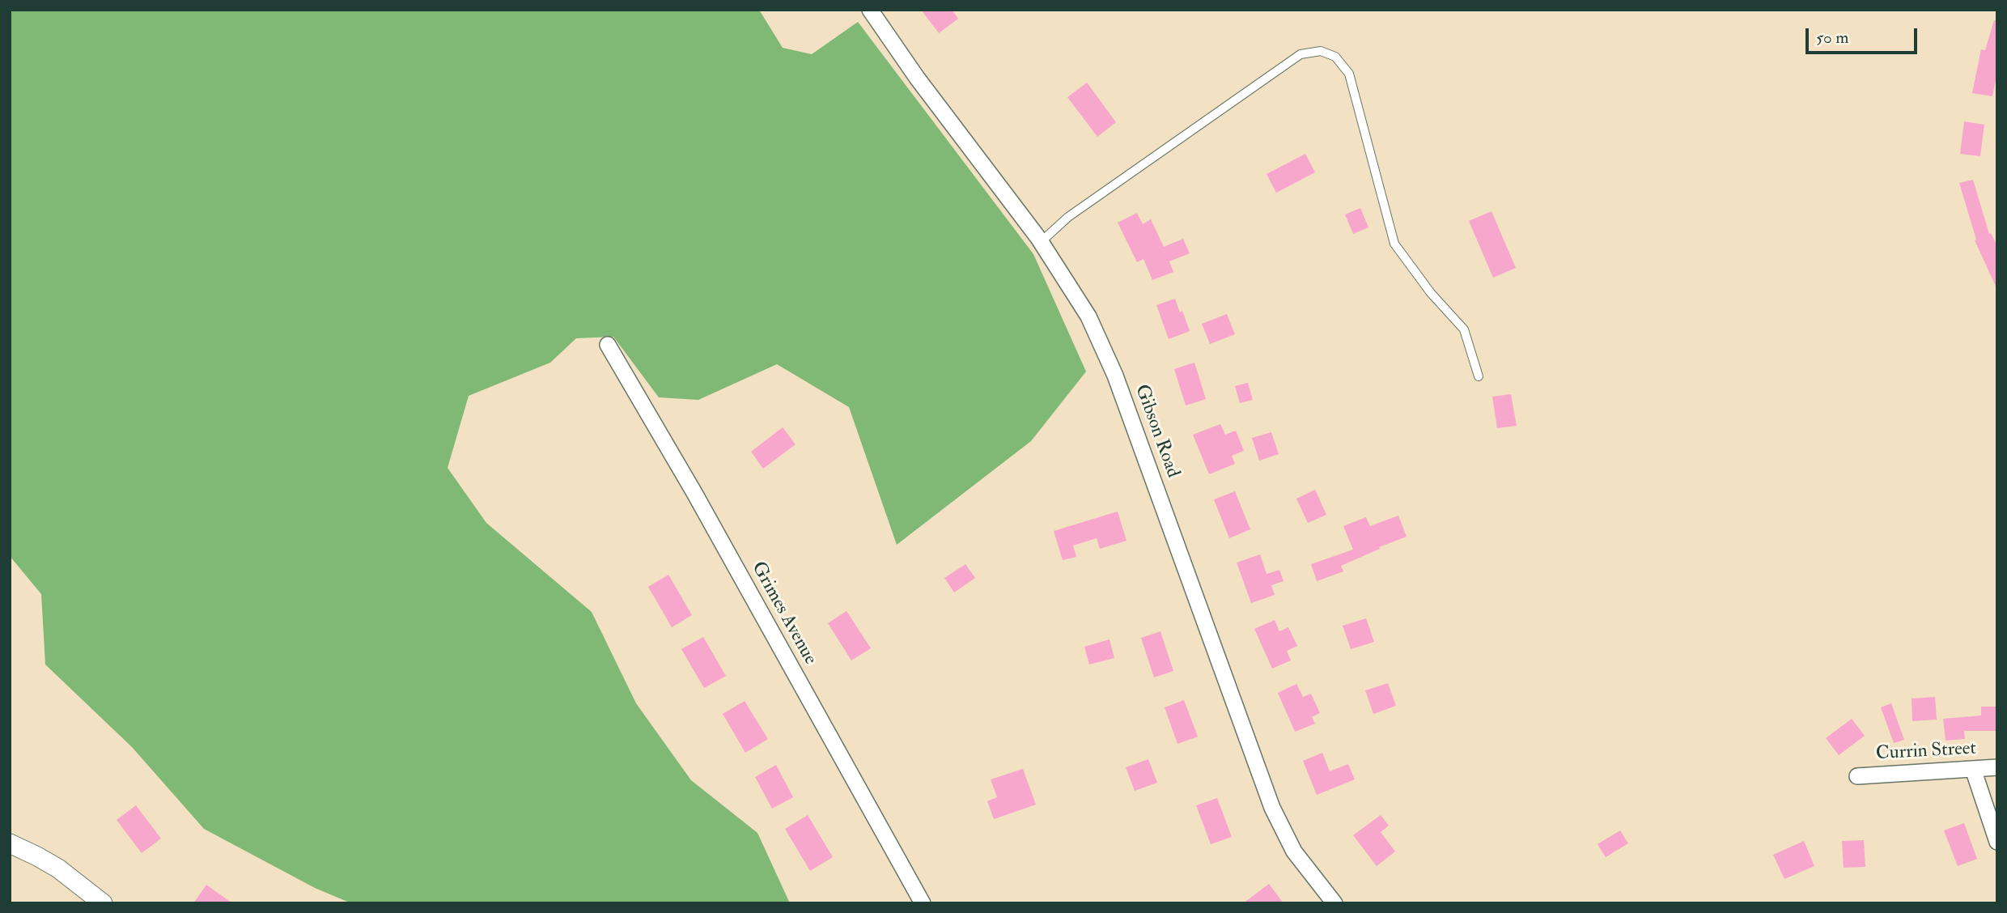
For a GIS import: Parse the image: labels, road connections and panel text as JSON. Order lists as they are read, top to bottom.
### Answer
{
  "streets": {
    "street": ["Gibson Road", "Grimes Avenue", "Currin Street"]
  },
  "scale_bar": "50 m"
}
